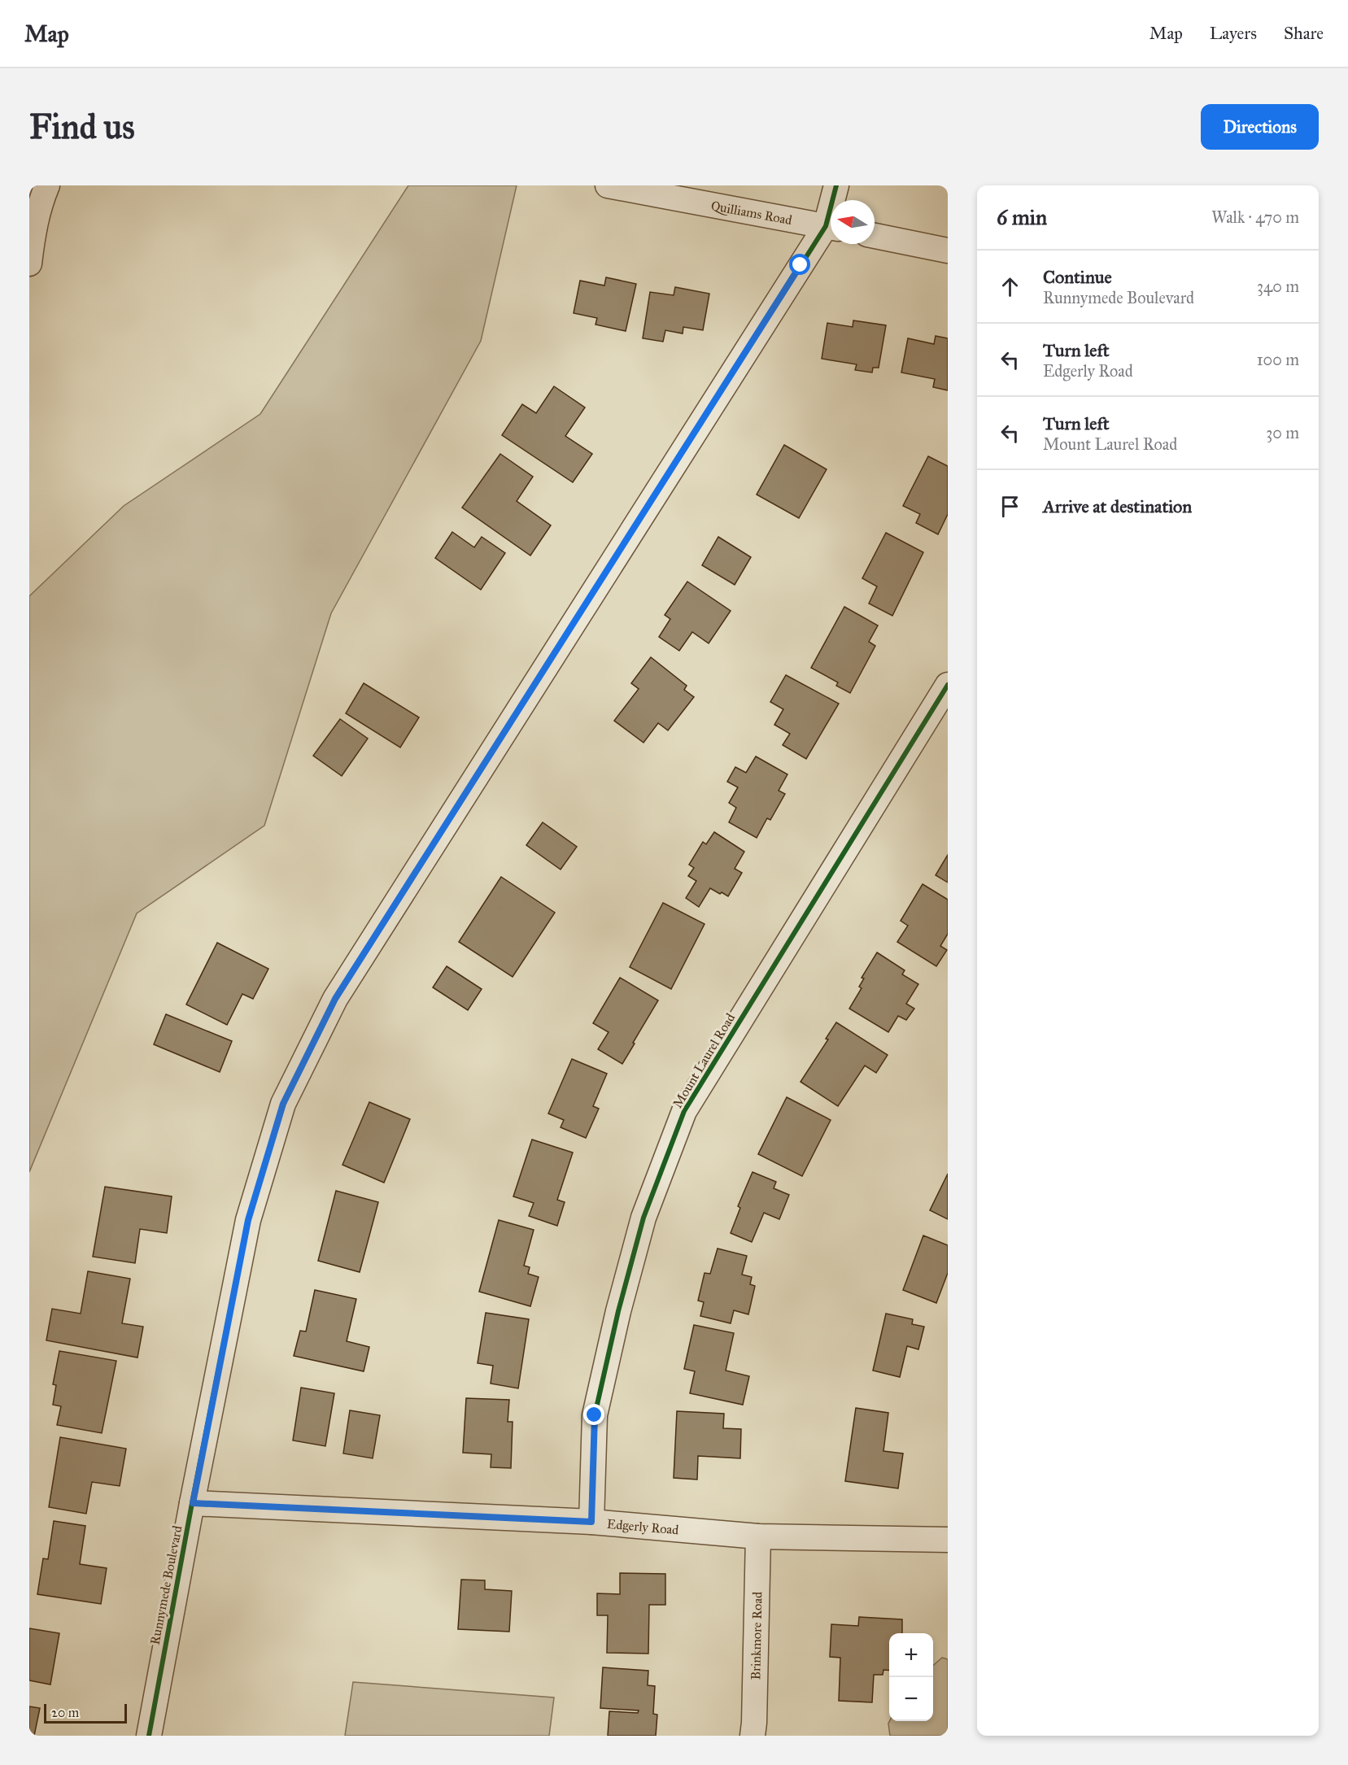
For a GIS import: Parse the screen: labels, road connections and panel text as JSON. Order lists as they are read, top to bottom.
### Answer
{
  "streets": {
    "street": [
      "Quilliams Road",
      "Mount Laurel Road",
      "Edgerly Road",
      "Runnymede Boulevard",
      "Brinkmore Road"
    ]
  },
  "crossings": [
    ["Mount Laurel Road", "Edgerly Road"],
    ["Edgerly Road", "Runnymede Boulevard"],
    ["Edgerly Road", "Brinkmore Road"]
  ],
  "scale_bar": "20 m",
  "north": "left",
  "page": {
    "header": "Map",
    "nav": ["Map", "Layers", "Share"],
    "buttons": "Directions",
    "title": "Find us",
    "heading": ["6 min", "Walk · 470 m"],
    "list": [
      ["Continue", "Runnymede Boulevard", "340 m"],
      ["Turn left", "Edgerly Road", "100 m"],
      ["Turn left", "Mount Laurel Road", "30 m"],
      "Arrive at destination"
    ],
    "map_buttons": ["+", "−"],
    "scale": "20 m"
  }
}
